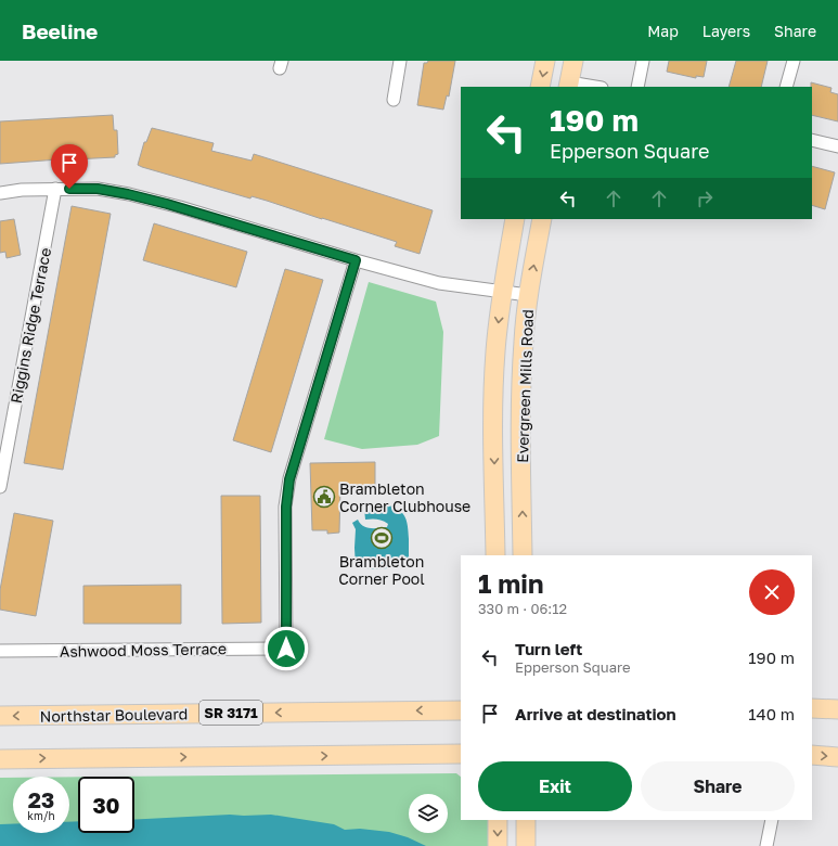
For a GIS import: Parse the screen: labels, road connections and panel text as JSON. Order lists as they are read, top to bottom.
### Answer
{
  "streets": {
    "main road": ["Evergreen Mills Road", "SR 3171", "Northstar Boulevard"],
    "street": ["Riggins Ridge Terrace", "Ashwood Moss Terrace"]
  },
  "places": {
    "public building": ["Brambleton Corner Clubhouse"],
    "sports": ["Brambleton Corner Pool"]
  },
  "page": {
    "header": "Beeline",
    "nav": ["Map", "Layers", "Share"],
    "turn": ["190 m", "Epperson Square"],
    "heading": ["1 min", "330 m · 06:12"],
    "list": [
      {
        "name": "Turn left",
        "note": "Epperson Square",
        "value": "190 m"
      },
      {
        "name": "Arrive at destination",
        "value": "140 m"
      }
    ],
    "buttons": ["Exit", "Share"],
    "speed": "23 km/h",
    "limit": "30"
  }
}
